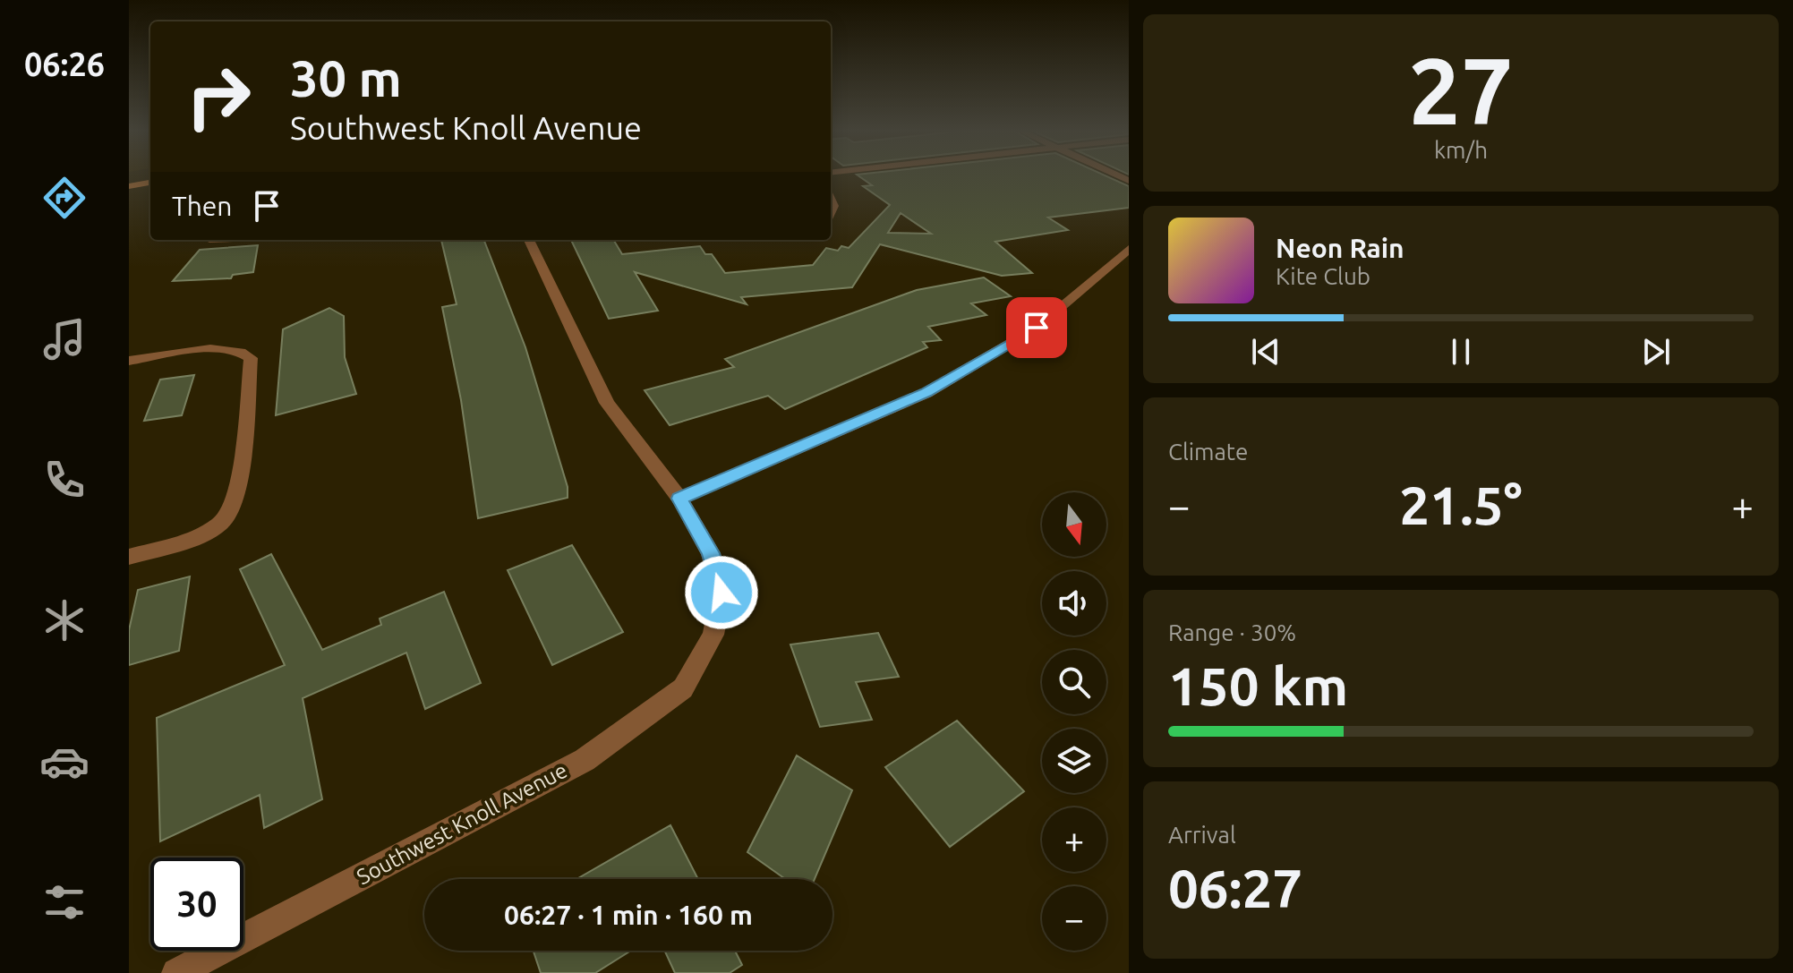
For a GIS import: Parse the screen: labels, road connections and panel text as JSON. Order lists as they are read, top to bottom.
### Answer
{
  "streets": {
    "street": ["Southwest Knoll Avenue"]
  },
  "north": "bottom",
  "page": {
    "tabs": "06:26",
    "tile": [
      ["27", "km/h"],
      "Climate",
      ["Range · 30%", "150 km"],
      ["Arrival", "06:27"]
    ],
    "turn": ["30 m", "Southwest Knoll Avenue"],
    "then": "Then",
    "song": ["Neon Rain", "Kite Club"],
    "heat": ["−", "21.5°", "+"],
    "map_buttons": ["+", "−"],
    "limit": "30",
    "trip": "06:27 · 1 min · 160 m"
  }
}
